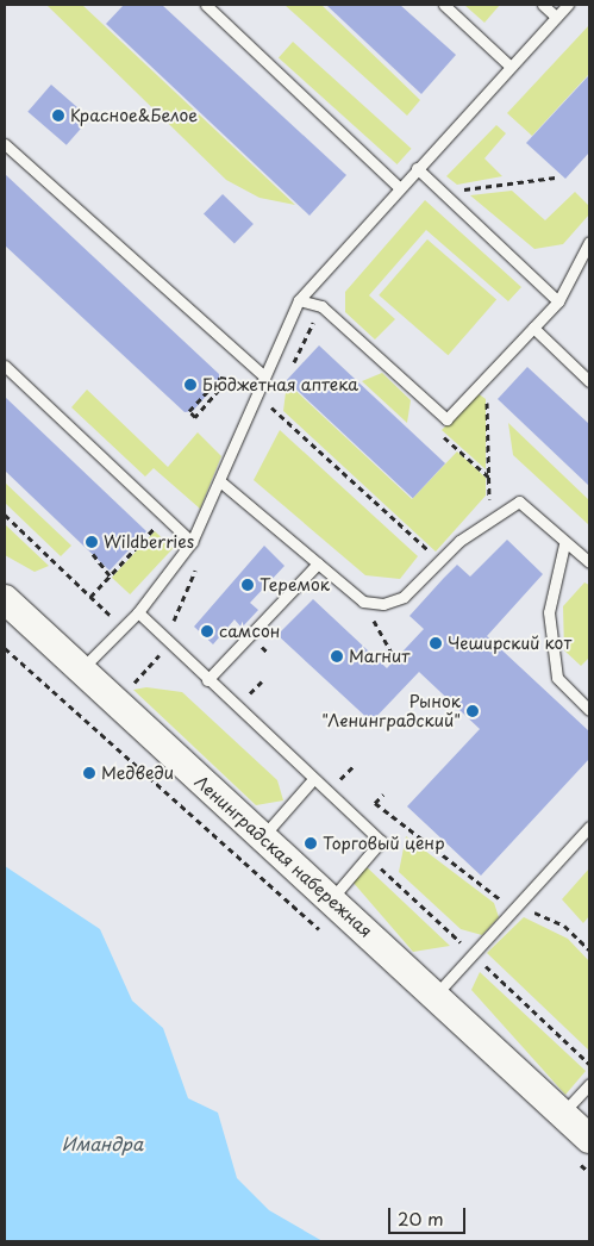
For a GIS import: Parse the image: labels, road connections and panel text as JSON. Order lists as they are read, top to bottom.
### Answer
{
  "streets": {
    "main road": ["Ленинградская набережная"]
  },
  "water": ["Имандра"],
  "places": [
    "Красное&Белое",
    "Бюджетная аптека",
    "Wildberries",
    "Теремок",
    "самсон",
    "Чеширский кот",
    "Магнит",
    "Рынок \"Ленинградский\"",
    "Медведи",
    "Торговый ценр"
  ],
  "scale_bar": "20 m"
}
